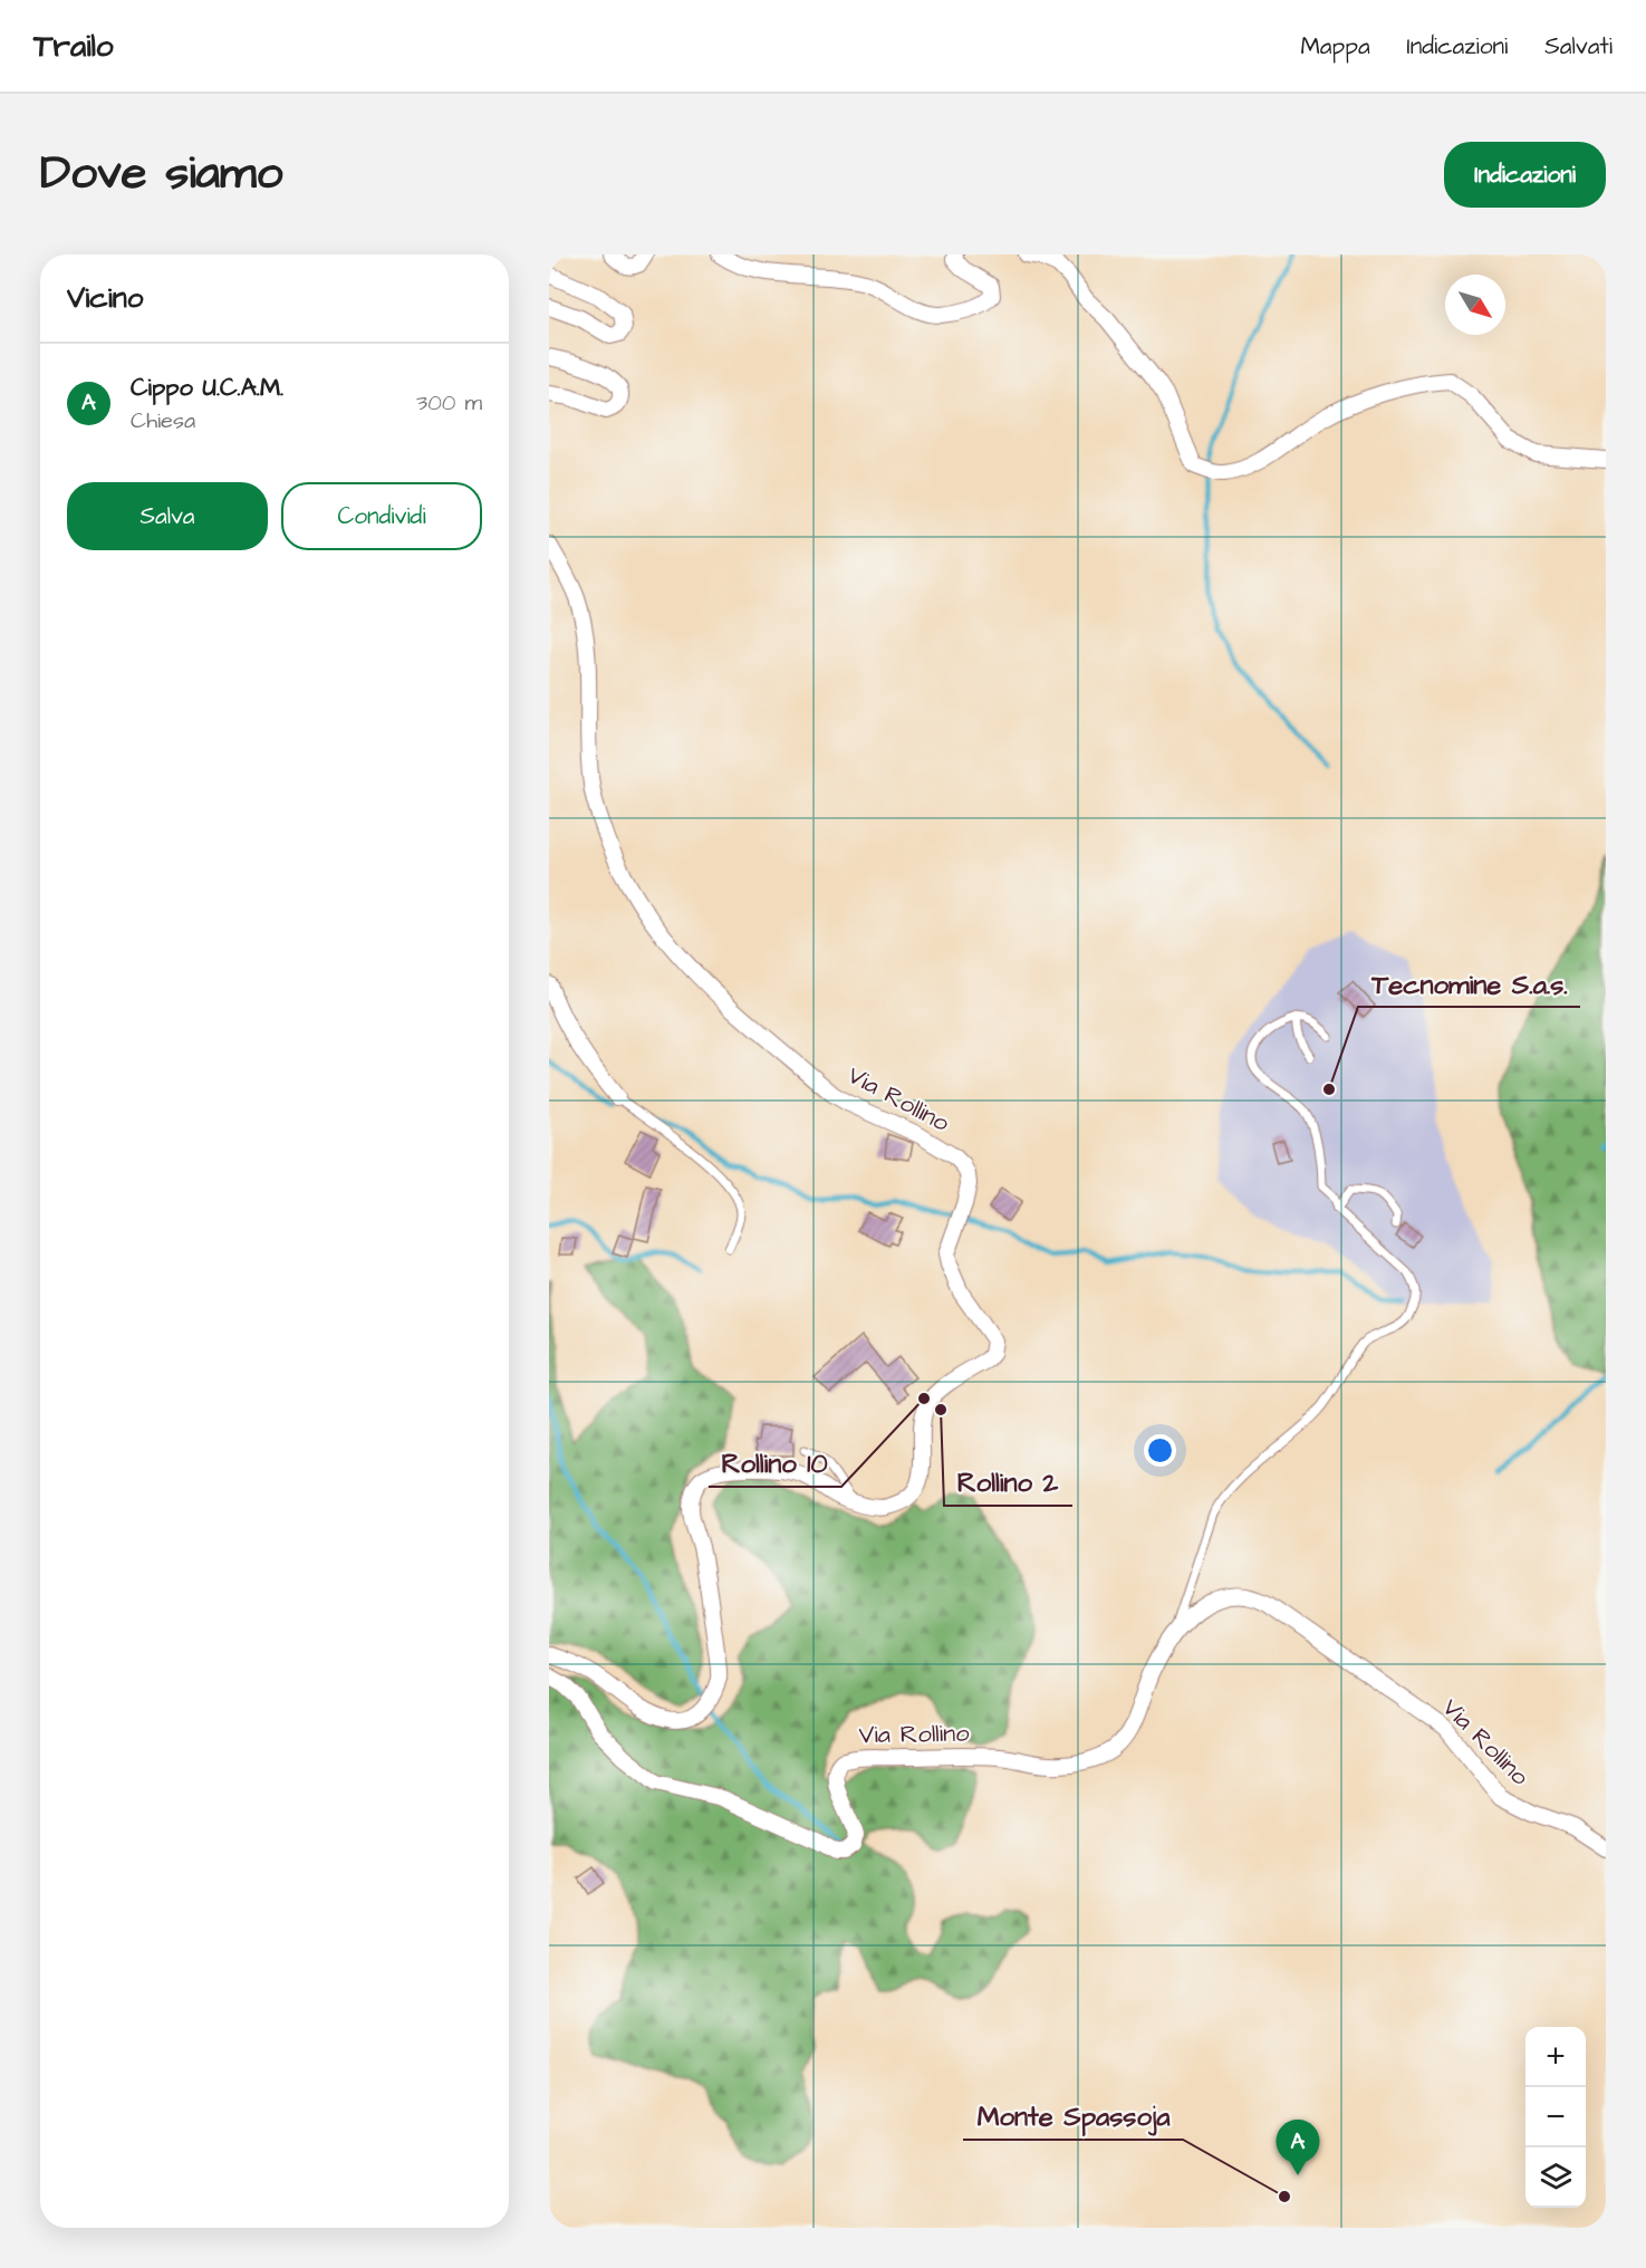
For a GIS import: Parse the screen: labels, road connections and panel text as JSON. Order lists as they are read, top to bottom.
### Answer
{
  "streets": {
    "street": ["Via Rollino"]
  },
  "places": [
    "Tecnomine S.a.s.",
    "Rollino 10",
    "Rollino 2",
    "Monte Spassoja"
  ],
  "north": "bottom right",
  "page": {
    "header": "Trailo",
    "nav": ["Mappa", "Indicazioni", "Salvati"],
    "title": "Dove siamo",
    "buttons": [
      "Indicazioni",
      ["Salva", "Condividi"]
    ],
    "heading": "Vicino",
    "list": [
      {
        "mark": "A",
        "name": "Cippo U.C.A.M.",
        "note": "Chiesa",
        "value": "300 m"
      }
    ],
    "map_buttons": ["+", "−"],
    "pins": "A"
  }
}
